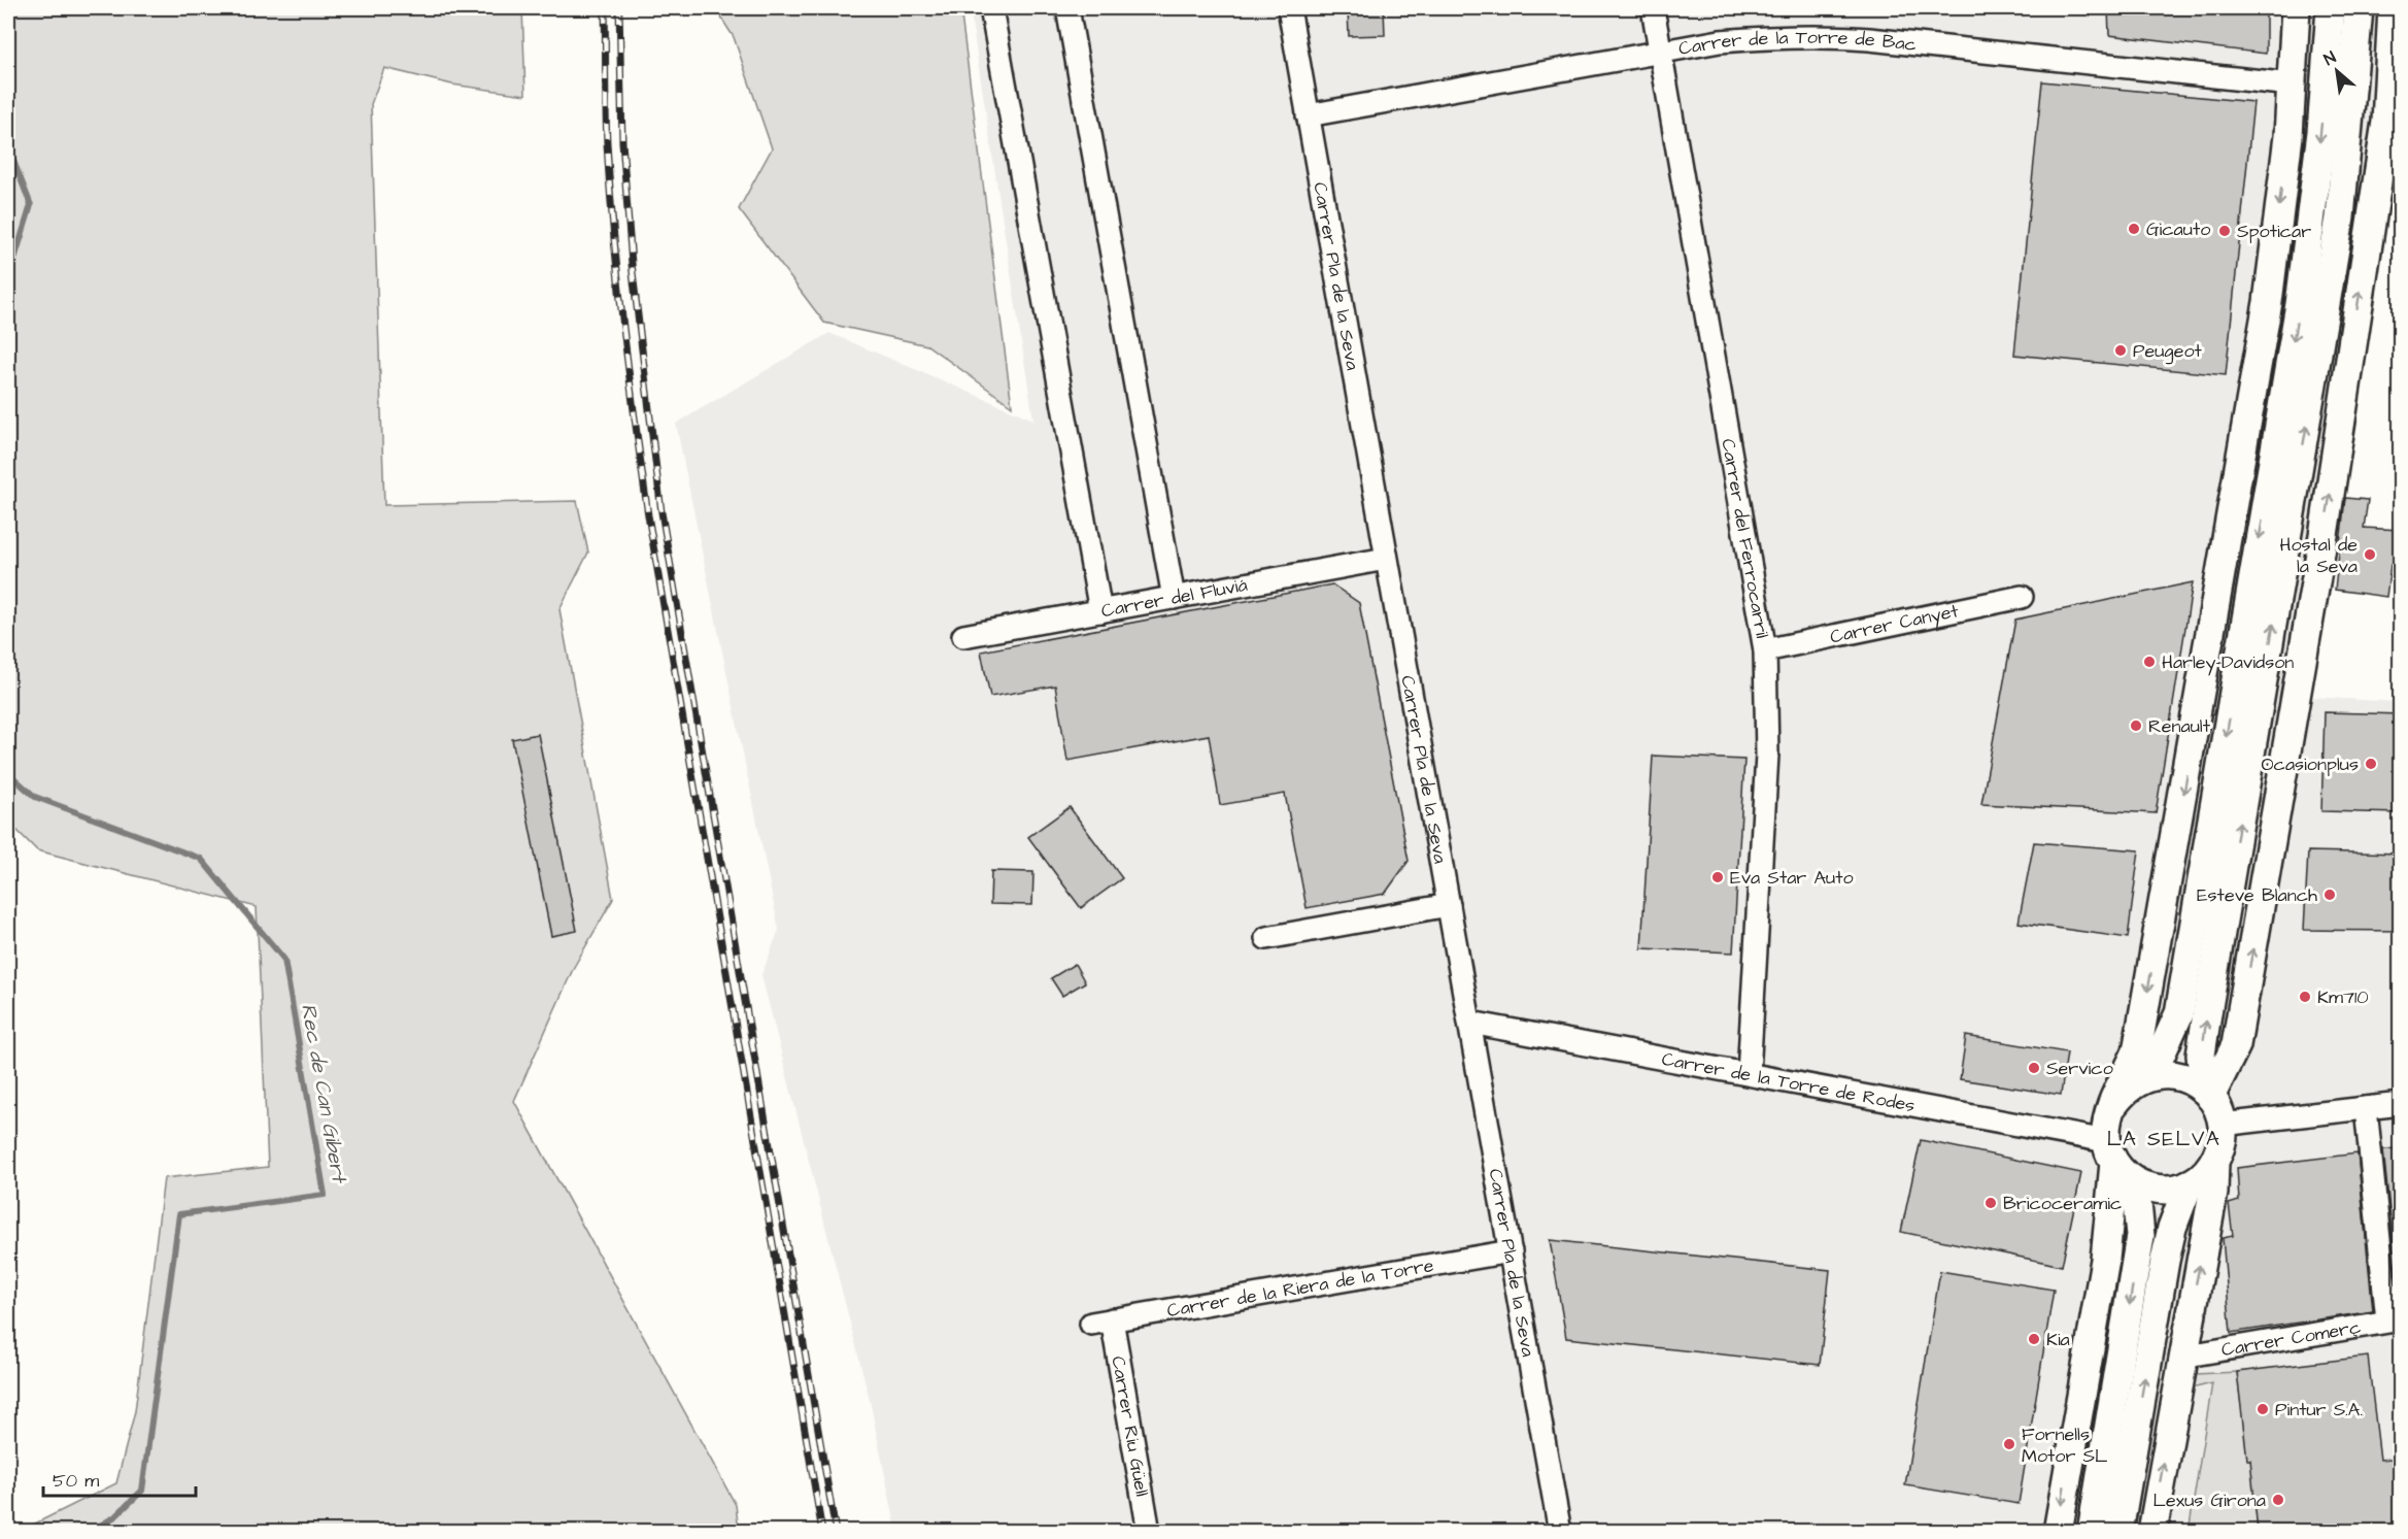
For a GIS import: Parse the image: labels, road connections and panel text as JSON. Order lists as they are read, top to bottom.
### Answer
{
  "streets": {
    "street": [
      "Carrer de la Torre de Bac",
      "Carrer Pla de la Seva",
      "Carrer del Ferrocarril",
      "Carrer del Fluviá",
      "Carrer Canyet",
      "Carrer de la Torre de Rodes",
      "Carrer de la Riera de la Torre",
      "Carrer Comerç",
      "Carrer Riu Güell"
    ]
  },
  "crossings": [
    ["Carrer de la Torre de Bac", "Carrer Pla de la Seva"],
    ["Carrer de la Torre de Bac", "Carrer del Ferrocarril"],
    ["Carrer Pla de la Seva", "Carrer del Fluviá"],
    ["Carrer Pla de la Seva", "Carrer de la Torre de Rodes"],
    ["Carrer Pla de la Seva", "Carrer de la Riera de la Torre"],
    ["Carrer del Ferrocarril", "Carrer Canyet"],
    ["Carrer del Ferrocarril", "Carrer de la Torre de Rodes"],
    ["Carrer de la Riera de la Torre", "Carrer Riu Güell"]
  ],
  "districts": ["LA SELVA"],
  "water": ["Rec de Can Gibert"],
  "places": [
    "Gicauto",
    "Spoticar",
    "Peugeot",
    "Hostal de la Seva",
    "Harley-Davidson",
    "Renault",
    "Ocasionplus",
    "Eva Star Auto",
    "Esteve Blanch",
    "Km710",
    "Servico",
    "Bricoceramic",
    "Kia",
    "Pintur S.A.",
    "Fornells Motor SL",
    "Lexus Girona"
  ],
  "scale_bar": "50 m",
  "north": "top left"
}
